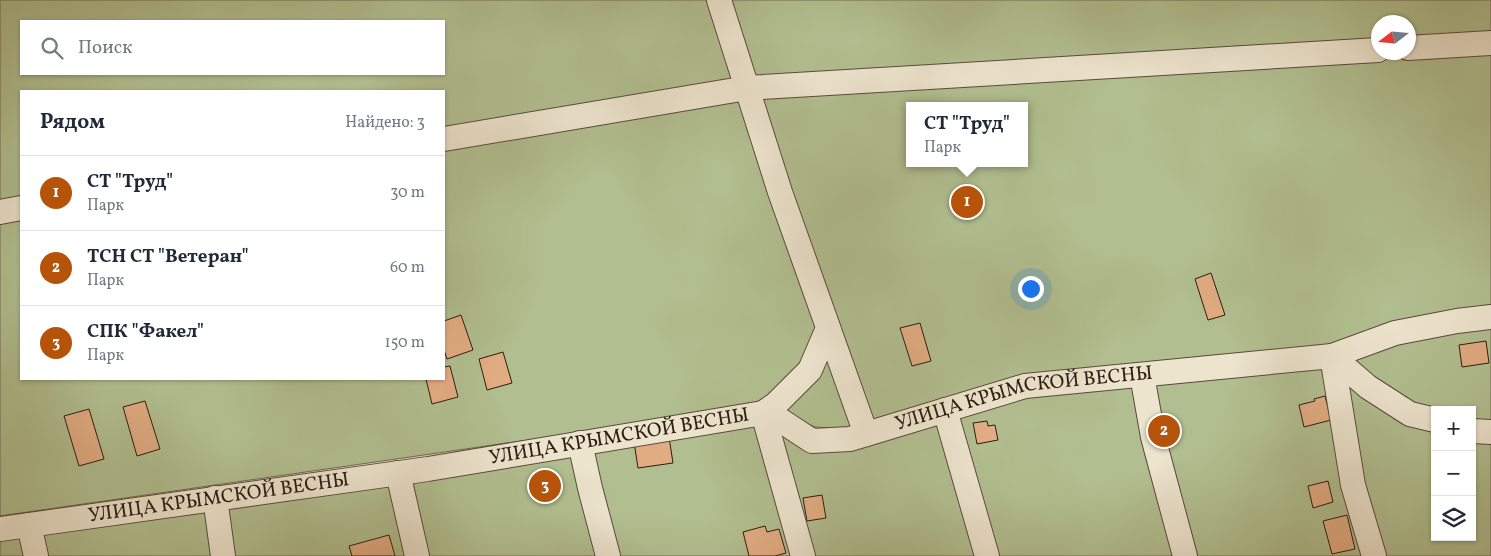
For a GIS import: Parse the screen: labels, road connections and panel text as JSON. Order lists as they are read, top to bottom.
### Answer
{
  "streets": {
    "lane": ["УЛИЦА КРЫМСКОЙ ВЕСНЫ"]
  },
  "north": "left",
  "page": {
    "search": "Поиск",
    "heading": ["Рядом", "Найдено: 3"],
    "popup": ["СТ \"Труд\"", "Парк"],
    "list": [
      {
        "mark": "1",
        "name": "СТ \"Труд\"",
        "note": "Парк",
        "value": "30 m"
      },
      {
        "mark": "2",
        "name": "ТСН СТ \"Ветеран\"",
        "note": "Парк",
        "value": "60 m"
      },
      {
        "mark": "3",
        "name": "СПК \"Факел\"",
        "note": "Парк",
        "value": "150 m"
      }
    ],
    "pins": ["1", "2", "3"],
    "map_buttons": ["+", "−"]
  }
}
